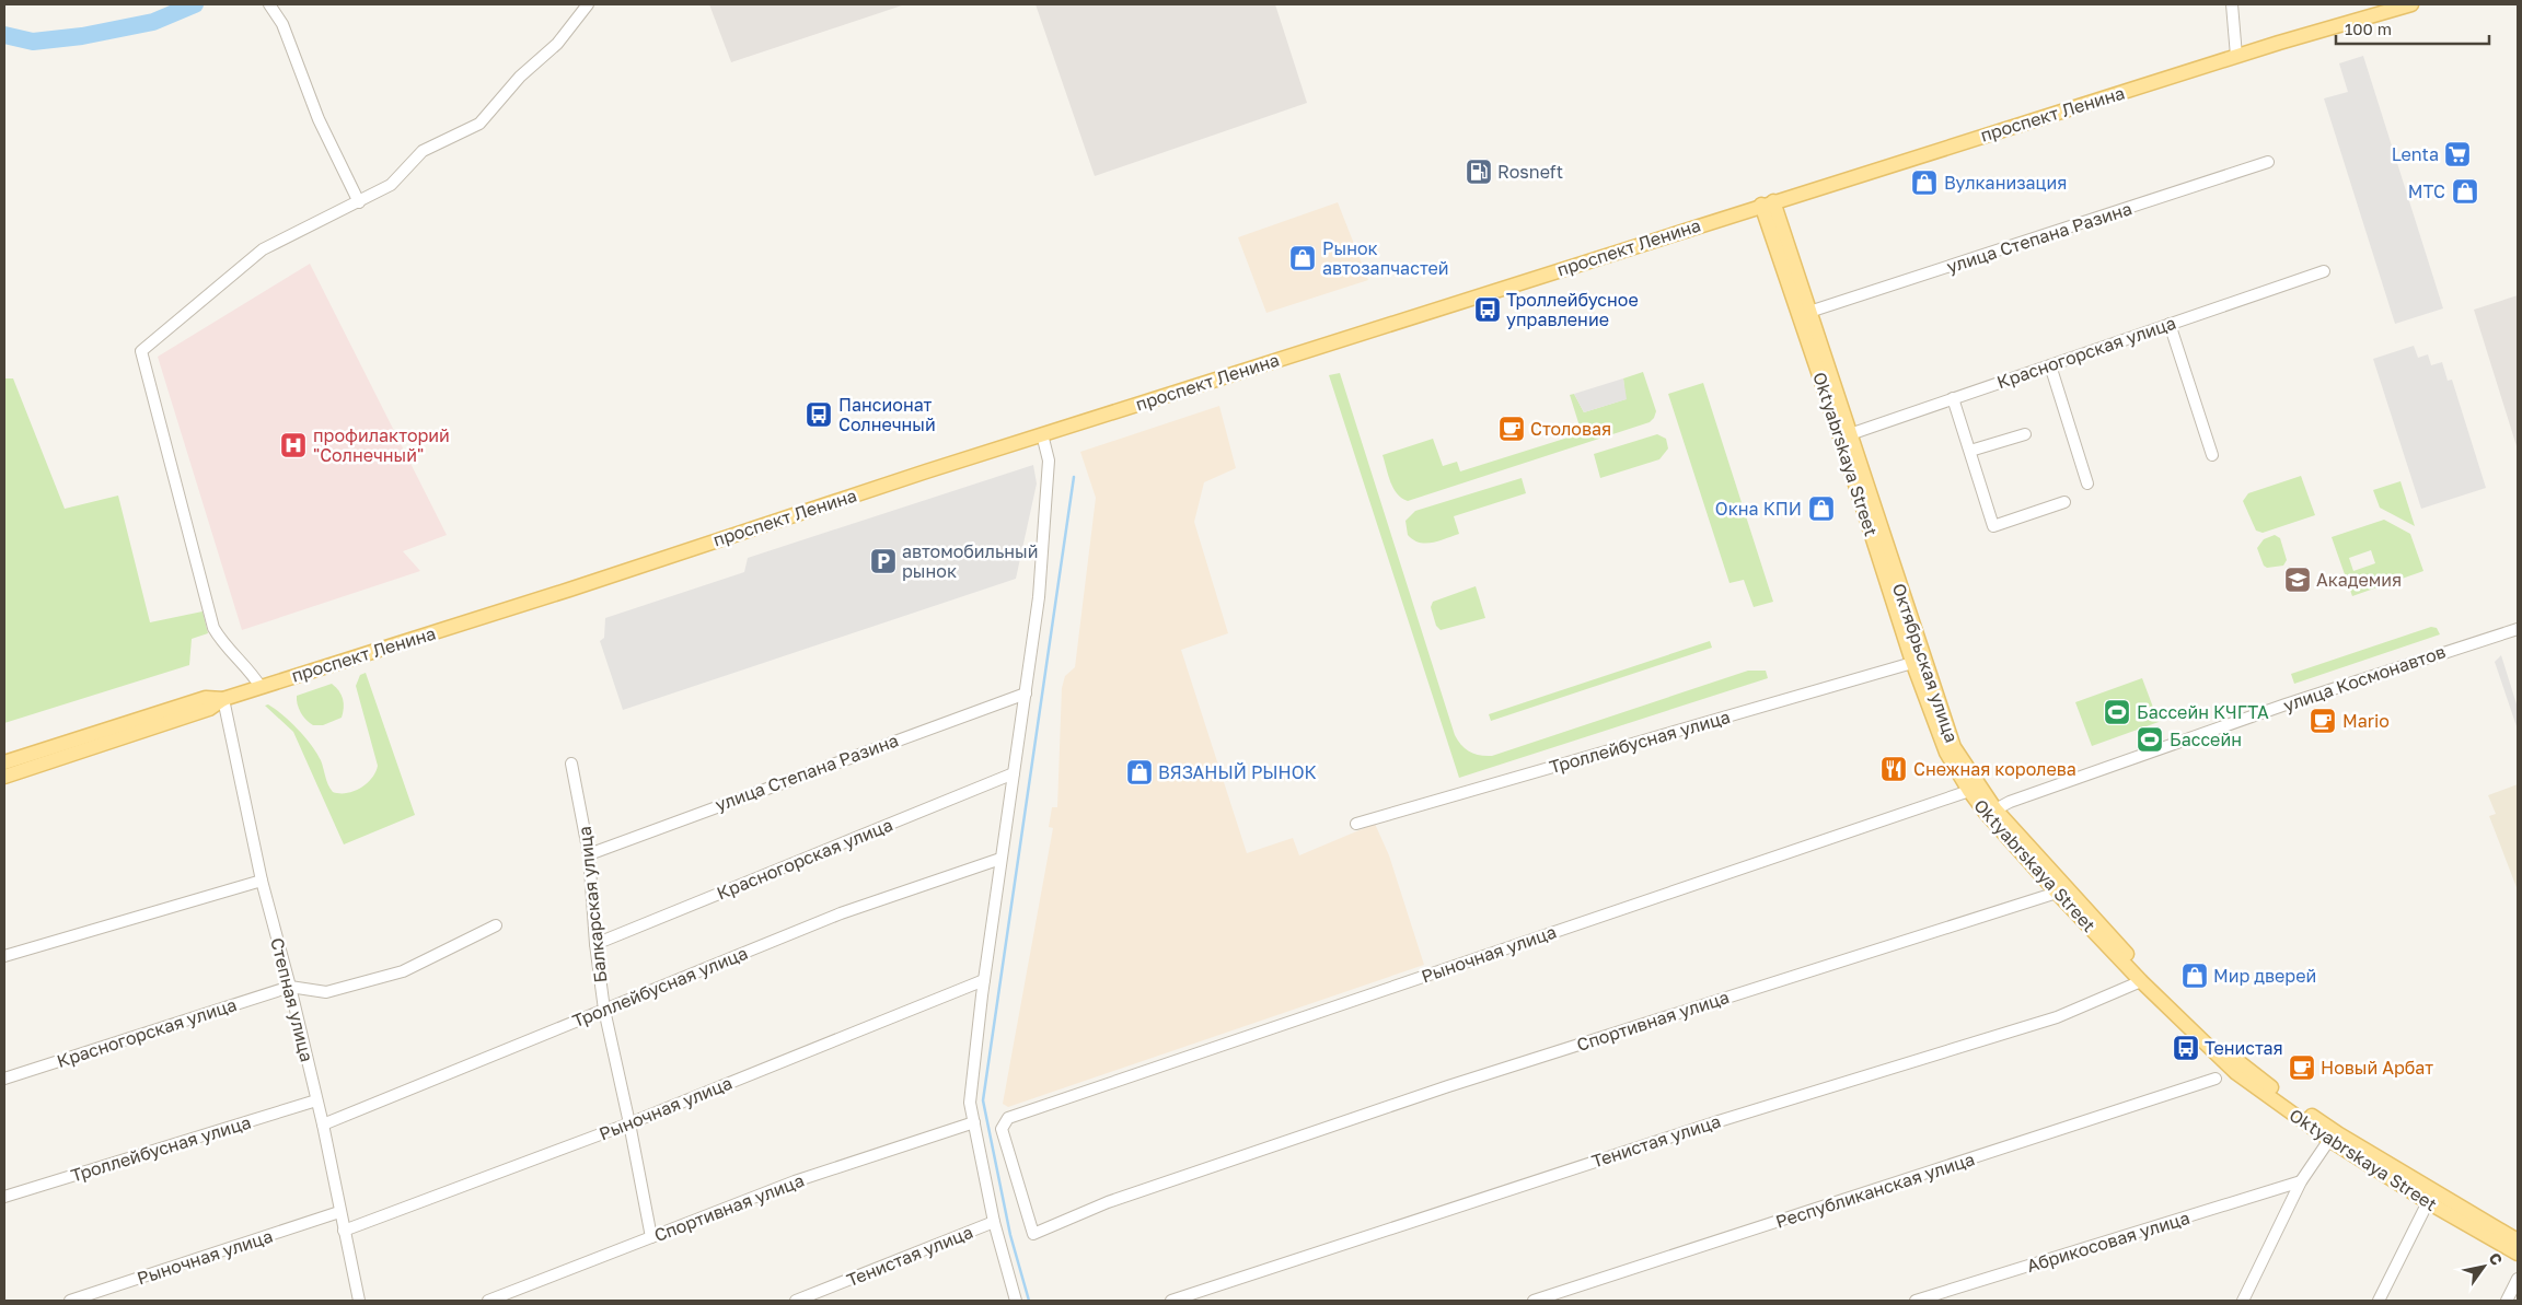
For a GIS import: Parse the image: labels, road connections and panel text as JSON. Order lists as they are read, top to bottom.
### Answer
{
  "streets": {
    "main road": ["проспект Ленина", "Oktyabrskaya Street", "Октябрьская улица"],
    "street": [
      "улица Степана Разина",
      "Красногорская улица",
      "улица Космонавтов",
      "Троллейбусная улица",
      "Балкарская улица",
      "Рыночная улица",
      "Степная улица",
      "Спортивная улица",
      "Тенистая улица",
      "Республиканская улица",
      "Абрикосовая улица"
    ]
  },
  "crossings": [
    ["проспект Ленина", "Oktyabrskaya Street"],
    ["проспект Ленина", "Октябрьская улица"],
    ["проспект Ленина", "Степная улица"],
    ["улица Степана Разина", "Oktyabrskaya Street"],
    ["улица Степана Разина", "Октябрьская улица"],
    ["улица Степана Разина", "Балкарская улица"],
    ["Красногорская улица", "Октябрьская улица"],
    ["Красногорская улица", "Балкарская улица"],
    ["Красногорская улица", "Степная улица"],
    ["Oktyabrskaya Street", "Октябрьская улица"],
    ["Oktyabrskaya Street", "Троллейбусная улица"],
    ["Oktyabrskaya Street", "Рыночная улица"],
    ["Oktyabrskaya Street", "Спортивная улица"],
    ["Oktyabrskaya Street", "Тенистая улица"],
    ["Октябрьская улица", "улица Космонавтов"],
    ["Октябрьская улица", "Троллейбусная улица"],
    ["Троллейбусная улица", "Балкарская улица"],
    ["Троллейбусная улица", "Степная улица"],
    ["Балкарская улица", "Рыночная улица"],
    ["Балкарская улица", "Спортивная улица"],
    ["Рыночная улица", "Степная улица"],
    ["Рыночная улица", "Спортивная улица"]
  ],
  "places": {
    "supermarket": ["Lenta"],
    "fuel station": ["Rosneft"],
    "shop": [
      "Вулканизация",
      "МТС",
      "Рынок автозапчастей",
      "Окна КПИ",
      "ВЯЗАНЫЙ РЫНОК",
      "Мир дверей"
    ],
    "bus stop": ["Троллейбусное управление", "Пансионат Солнечный", "Тенистая"],
    "cafe": ["Столовая", "Mario", "Новый Арбат"],
    "hospital": ["профилакторий \"Солнечный\""],
    "parking": ["автомобильный рынок"],
    "school or university": ["Академия"],
    "sports": ["Бассейн КЧГТА", "Бассейн"],
    "restaurant": ["Снежная королева"]
  },
  "scale_bar": "100 m",
  "north": "top right"
}
